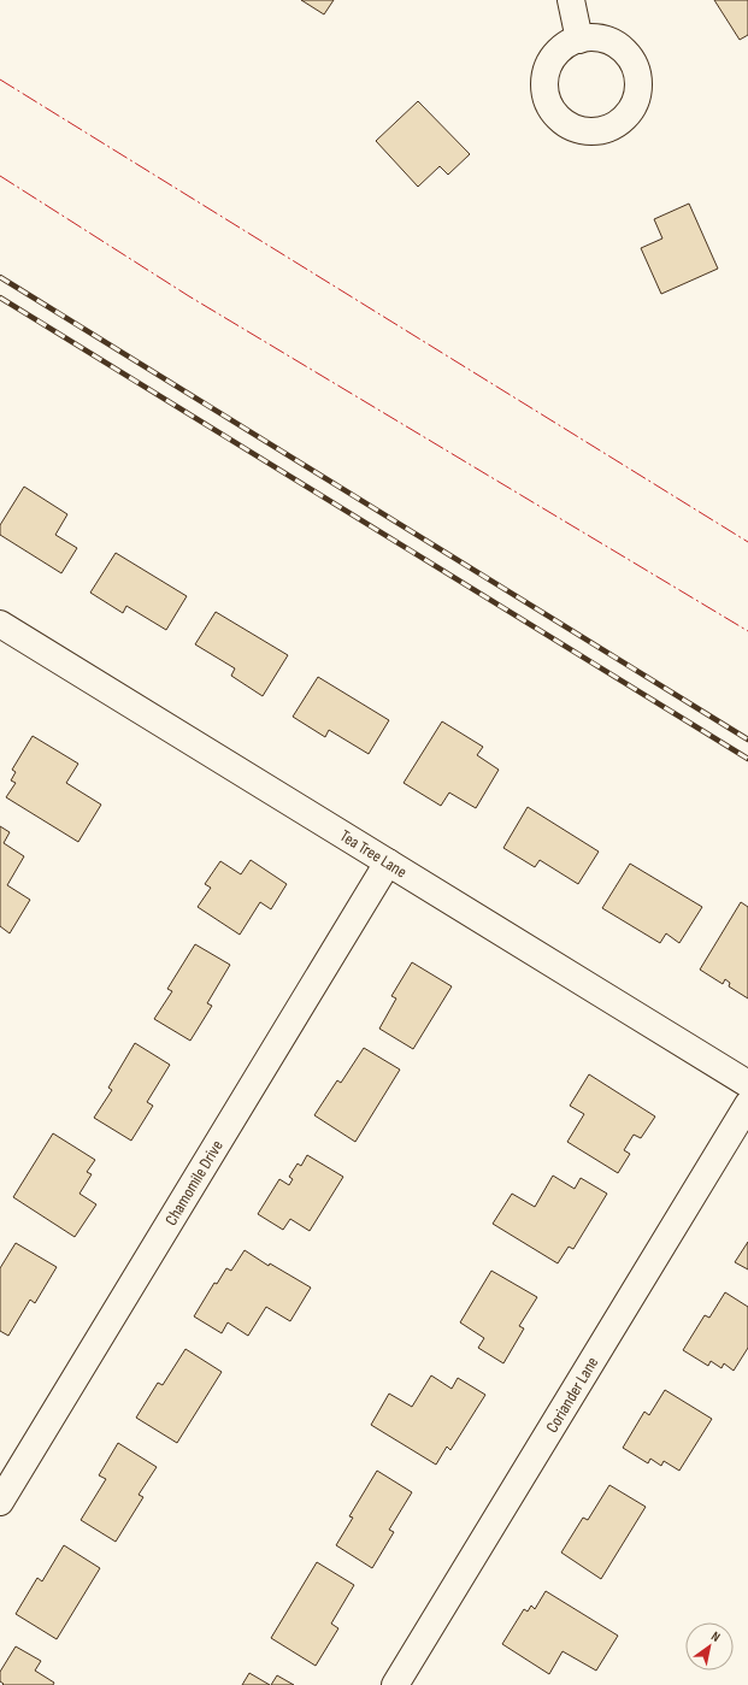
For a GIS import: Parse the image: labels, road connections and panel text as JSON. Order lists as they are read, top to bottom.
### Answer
{
  "streets": {
    "street": ["Tea Tree Lane", "Chamomile Drive", "Coriander Lane"]
  },
  "crossings": [
    ["Tea Tree Lane", "Chamomile Drive"]
  ],
  "north": "top right"
}
